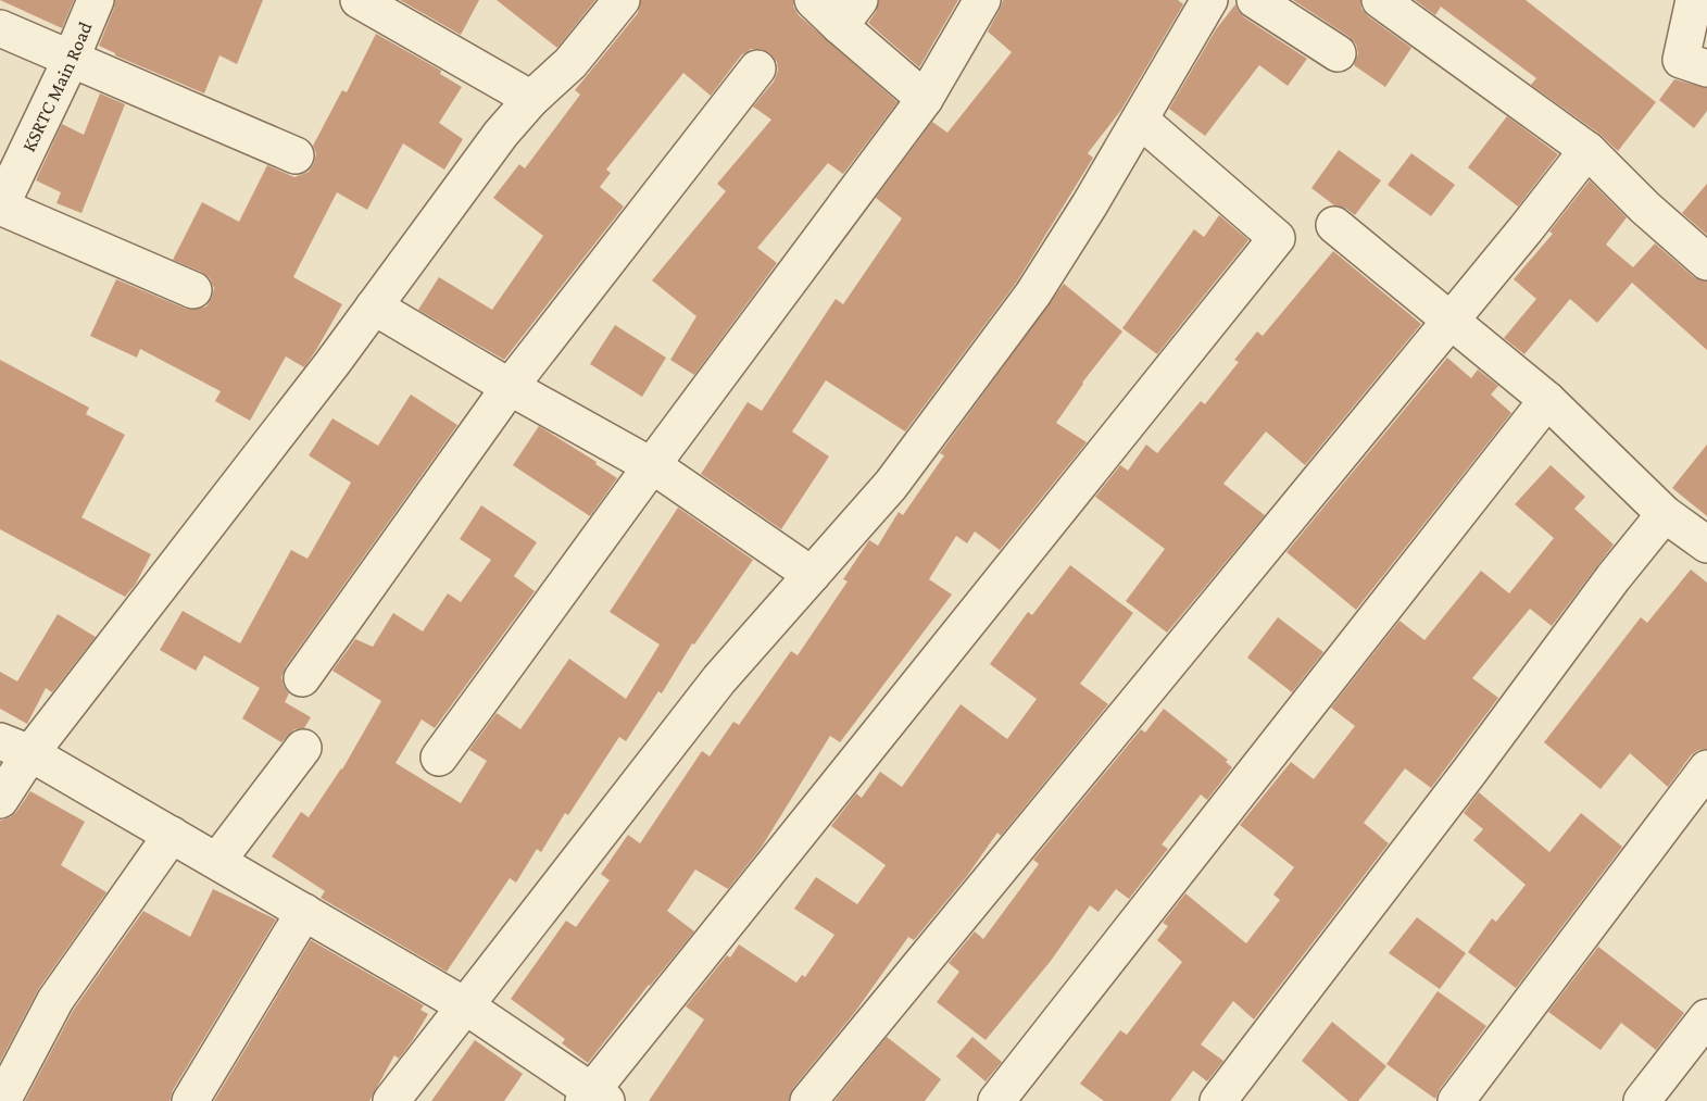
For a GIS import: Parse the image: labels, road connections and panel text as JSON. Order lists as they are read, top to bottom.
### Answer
{
  "streets": {
    "street": ["KSRTC Main Road"]
  }
}
